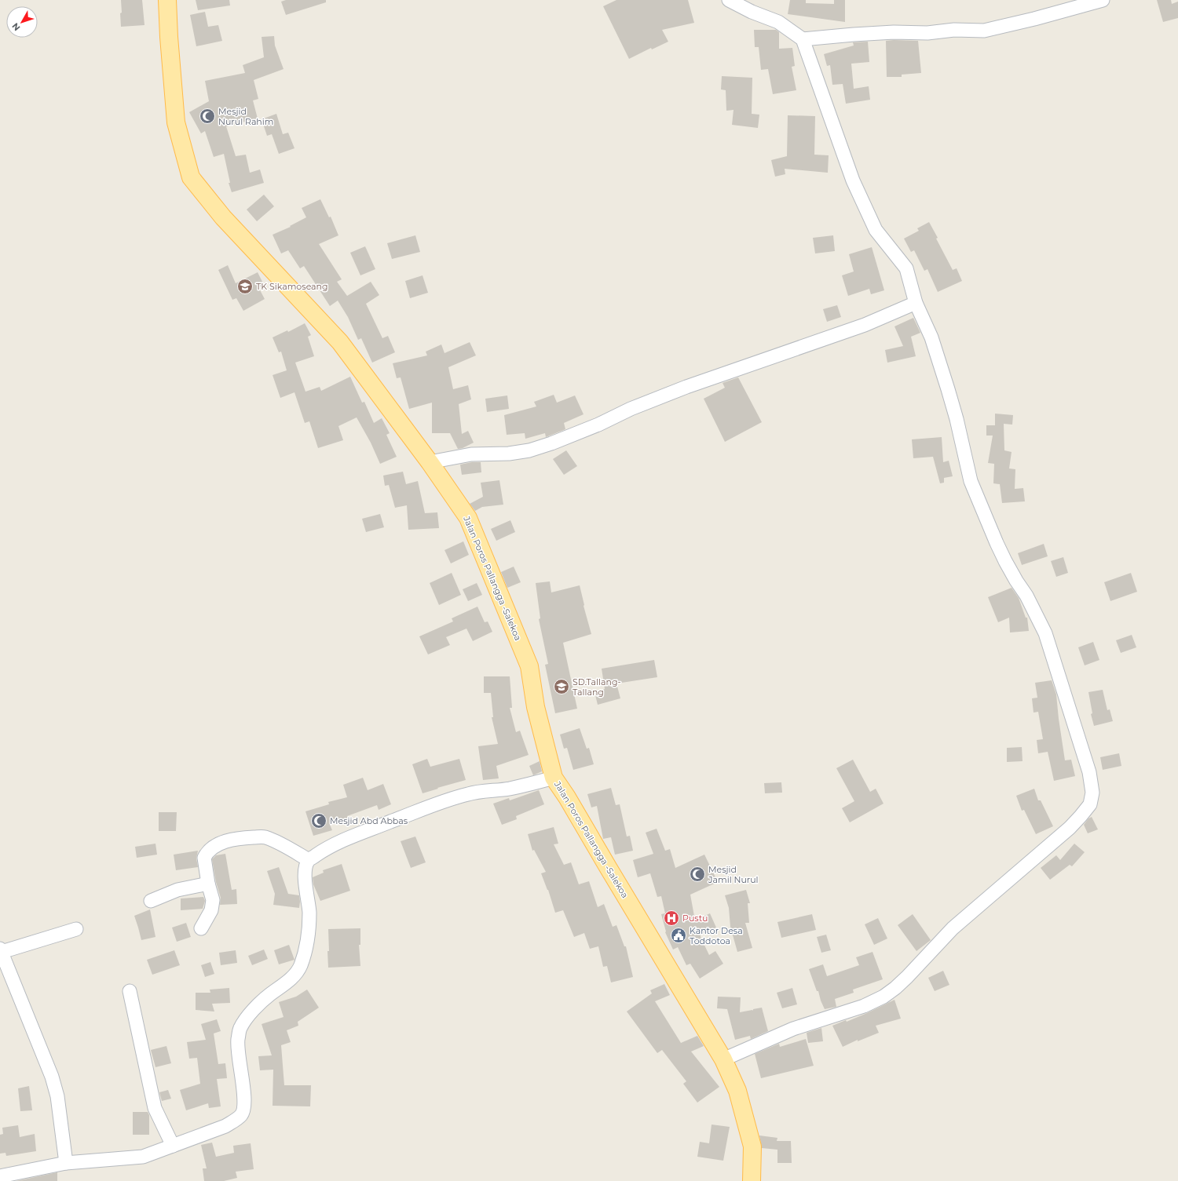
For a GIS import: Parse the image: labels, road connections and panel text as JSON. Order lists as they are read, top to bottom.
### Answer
{
  "streets": {
    "main road": ["Jalan Poros Pallangga -Salekoa"]
  },
  "places": {
    "mosque": ["Mesjid Nurul Rahim", "Mesjid Abd Abbas", "Mesjid Jamil Nurul"],
    "school or university": ["TK Sikamoseang", "SD.Tallang- Tallang"],
    "hospital": ["Pustu"],
    "public building": ["Kantor Desa Toddotoa"]
  },
  "north": "bottom left"
}
